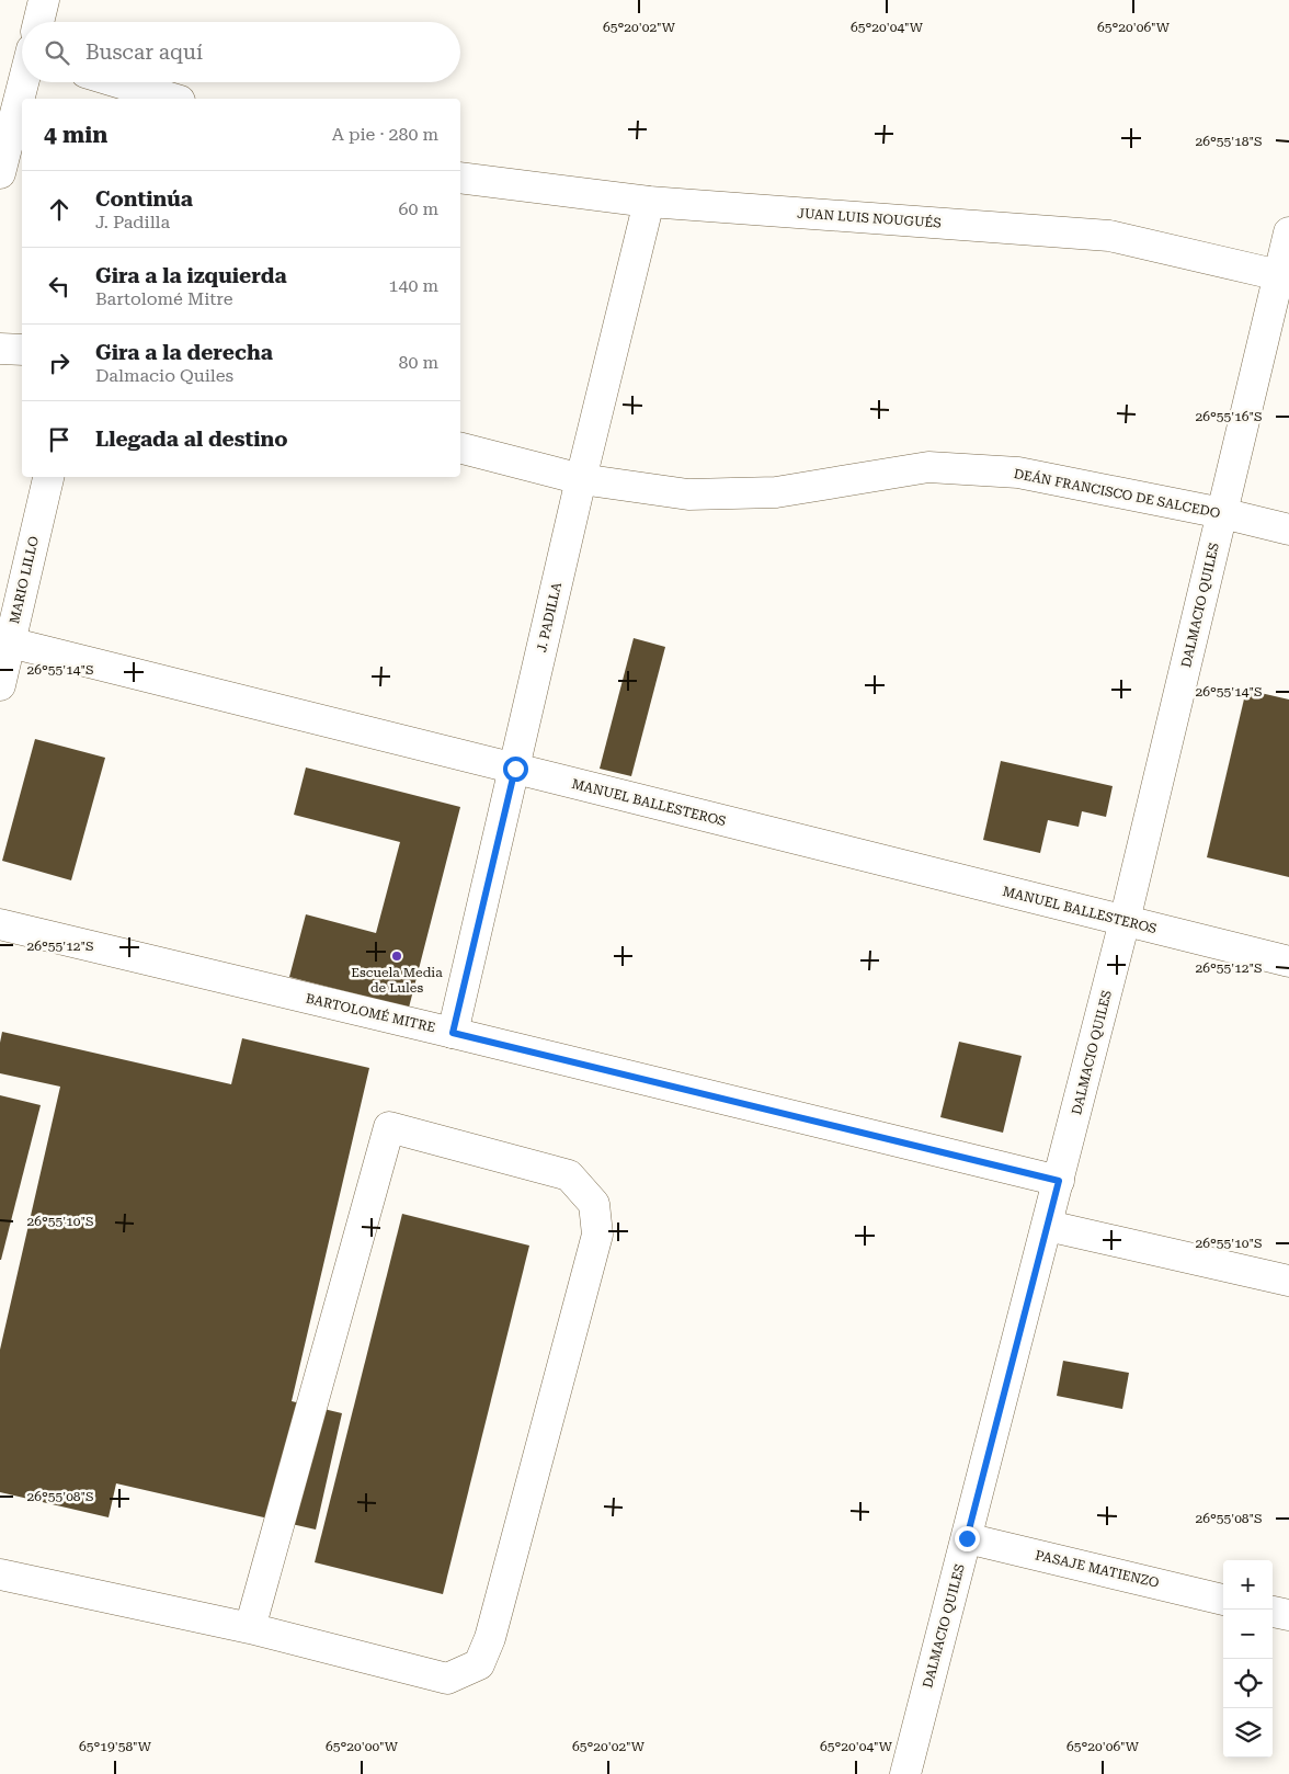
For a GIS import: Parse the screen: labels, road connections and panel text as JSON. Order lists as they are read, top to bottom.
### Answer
{
  "streets": {
    "street": [
      "JUAN LUIS NOUGUÉS",
      "DEÁN FRANCISCO DE SALCEDO",
      "MARIO LILLO",
      "DALMACIO QUILES",
      "J. PADILLA",
      "MANUEL BALLESTEROS",
      "BARTOLOMÉ MITRE",
      "PASAJE MATIENZO"
    ]
  },
  "crossings": [
    ["JUAN LUIS NOUGUÉS", "DALMACIO QUILES"],
    ["JUAN LUIS NOUGUÉS", "J. PADILLA"],
    ["DEÁN FRANCISCO DE SALCEDO", "DALMACIO QUILES"],
    ["DEÁN FRANCISCO DE SALCEDO", "J. PADILLA"],
    ["MARIO LILLO", "MANUEL BALLESTEROS"],
    ["DALMACIO QUILES", "MANUEL BALLESTEROS"],
    ["DALMACIO QUILES", "BARTOLOMÉ MITRE"],
    ["DALMACIO QUILES", "PASAJE MATIENZO"],
    ["J. PADILLA", "MANUEL BALLESTEROS"],
    ["J. PADILLA", "BARTOLOMÉ MITRE"]
  ],
  "places": ["Escuela Media de Lules"],
  "page": {
    "search": "Buscar aquí",
    "heading": ["4 min", "A pie · 280 m"],
    "list": [
      ["Continúa", "J. Padilla", "60 m"],
      ["Gira a la izquierda", "Bartolomé Mitre", "140 m"],
      ["Gira a la derecha", "Dalmacio Quiles", "80 m"],
      "Llegada al destino"
    ],
    "map_buttons": ["+", "−"]
  },
  "coordinates": [
    "65°20'02\"W",
    "65°20'04\"W",
    "65°20'06\"W",
    "26°55'18\"S",
    "26°55'16\"S",
    "26°55'14\"S",
    "26°55'12\"S",
    "26°55'10\"S",
    "26°55'08\"S",
    "65°19'58\"W",
    "65°20'00\"W"
  ]
}
